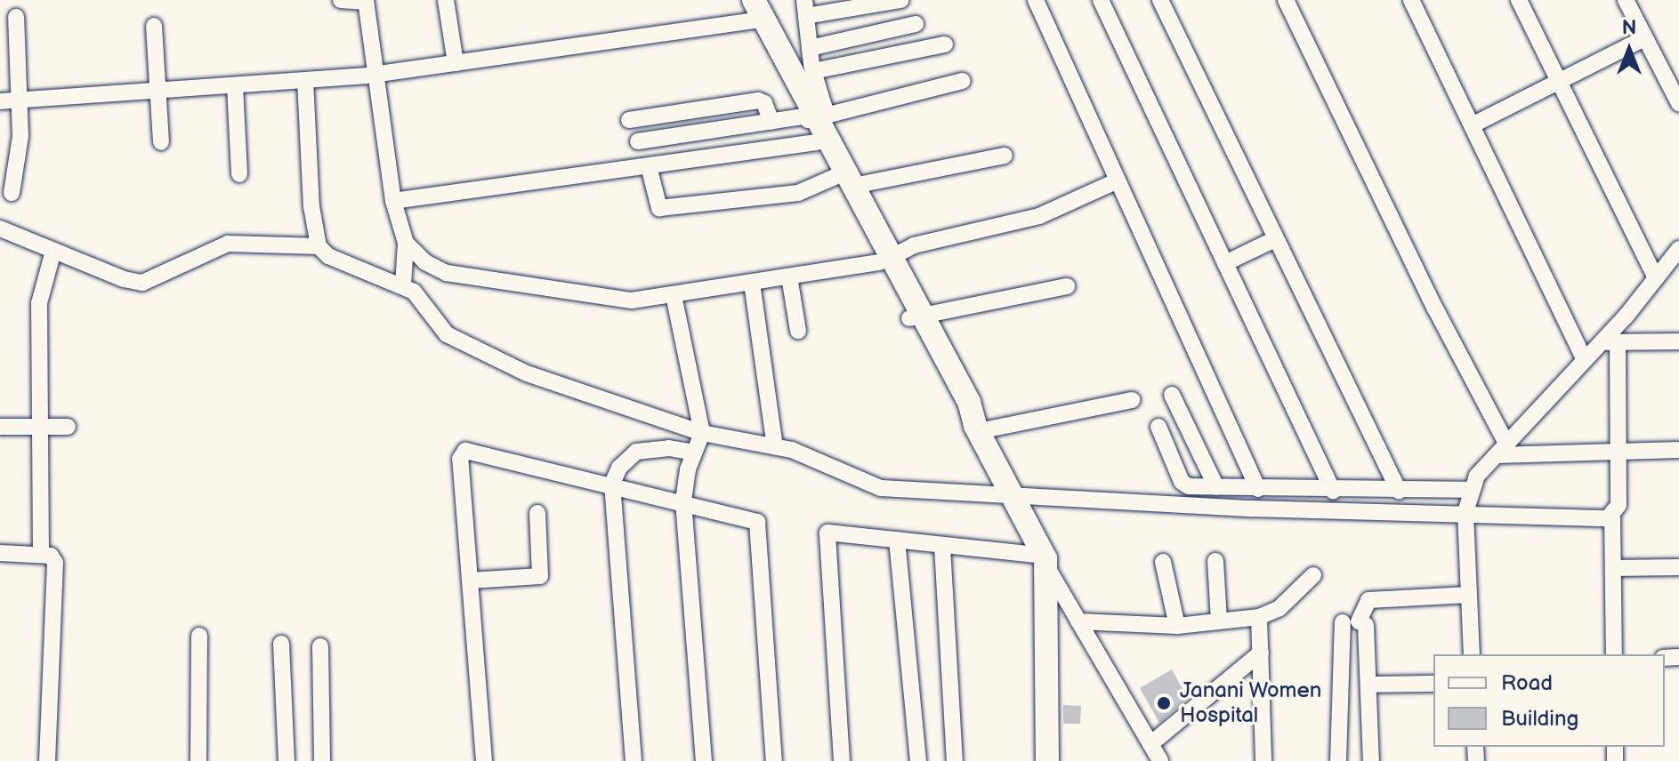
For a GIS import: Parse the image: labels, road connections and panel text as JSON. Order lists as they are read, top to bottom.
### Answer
{
  "places": ["Janani Women Hospital"],
  "legend": ["Road", "Building"],
  "north": "top"
}
